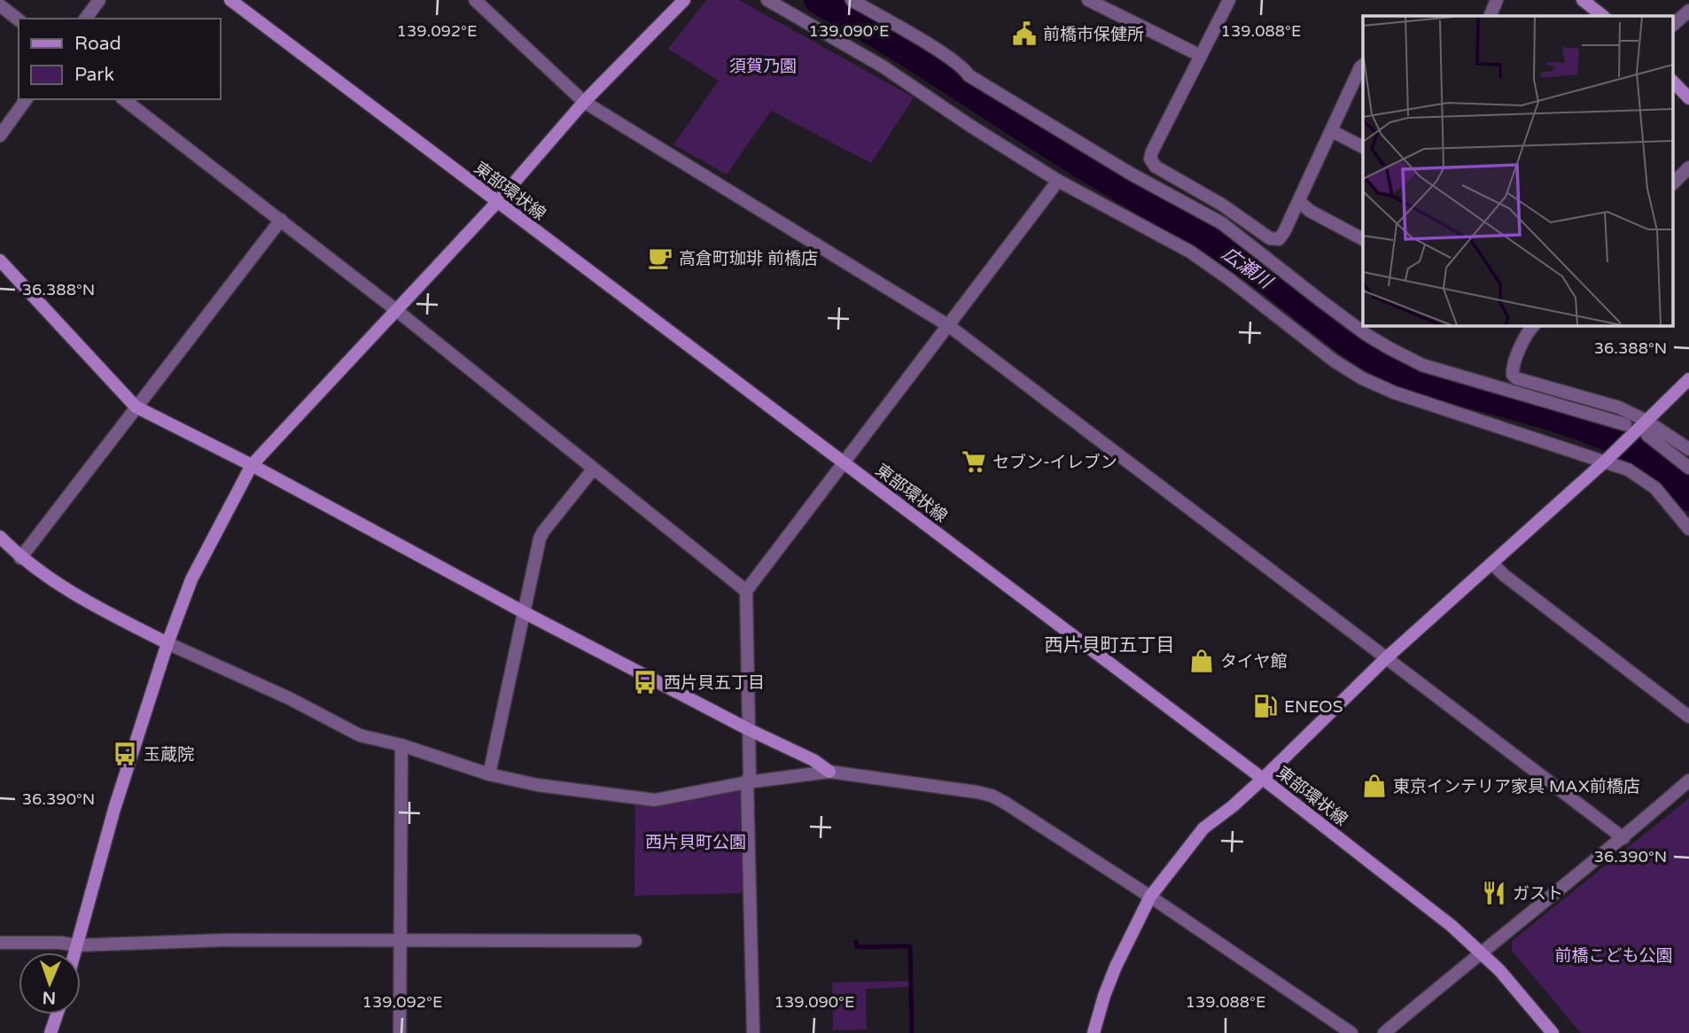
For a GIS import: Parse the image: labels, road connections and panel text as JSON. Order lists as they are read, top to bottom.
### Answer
{
  "streets": {
    "street": ["東部環状線"]
  },
  "districts": ["西片貝町五丁目"],
  "water": ["広瀬川"],
  "parks": ["須賀乃園", "西片貝町公園", "前橋こども公園"],
  "places": {
    "public building": ["前橋市保健所"],
    "cafe": ["高倉町珈琲 前橋店"],
    "supermarket": ["セブン-イレブン"],
    "shop": ["タイヤ館", "東京インテリア家具 MAX前橋店"],
    "bus stop": ["西片貝五丁目", "玉蔵院"],
    "fuel station": ["ENEOS"],
    "restaurant": ["ガスト"]
  },
  "legend": ["Road", "Park"],
  "north": "bottom",
  "coordinates": [
    "139.092°E",
    "139.090°E",
    "139.088°E",
    "36.388°N",
    "36.390°N"
  ]
}
